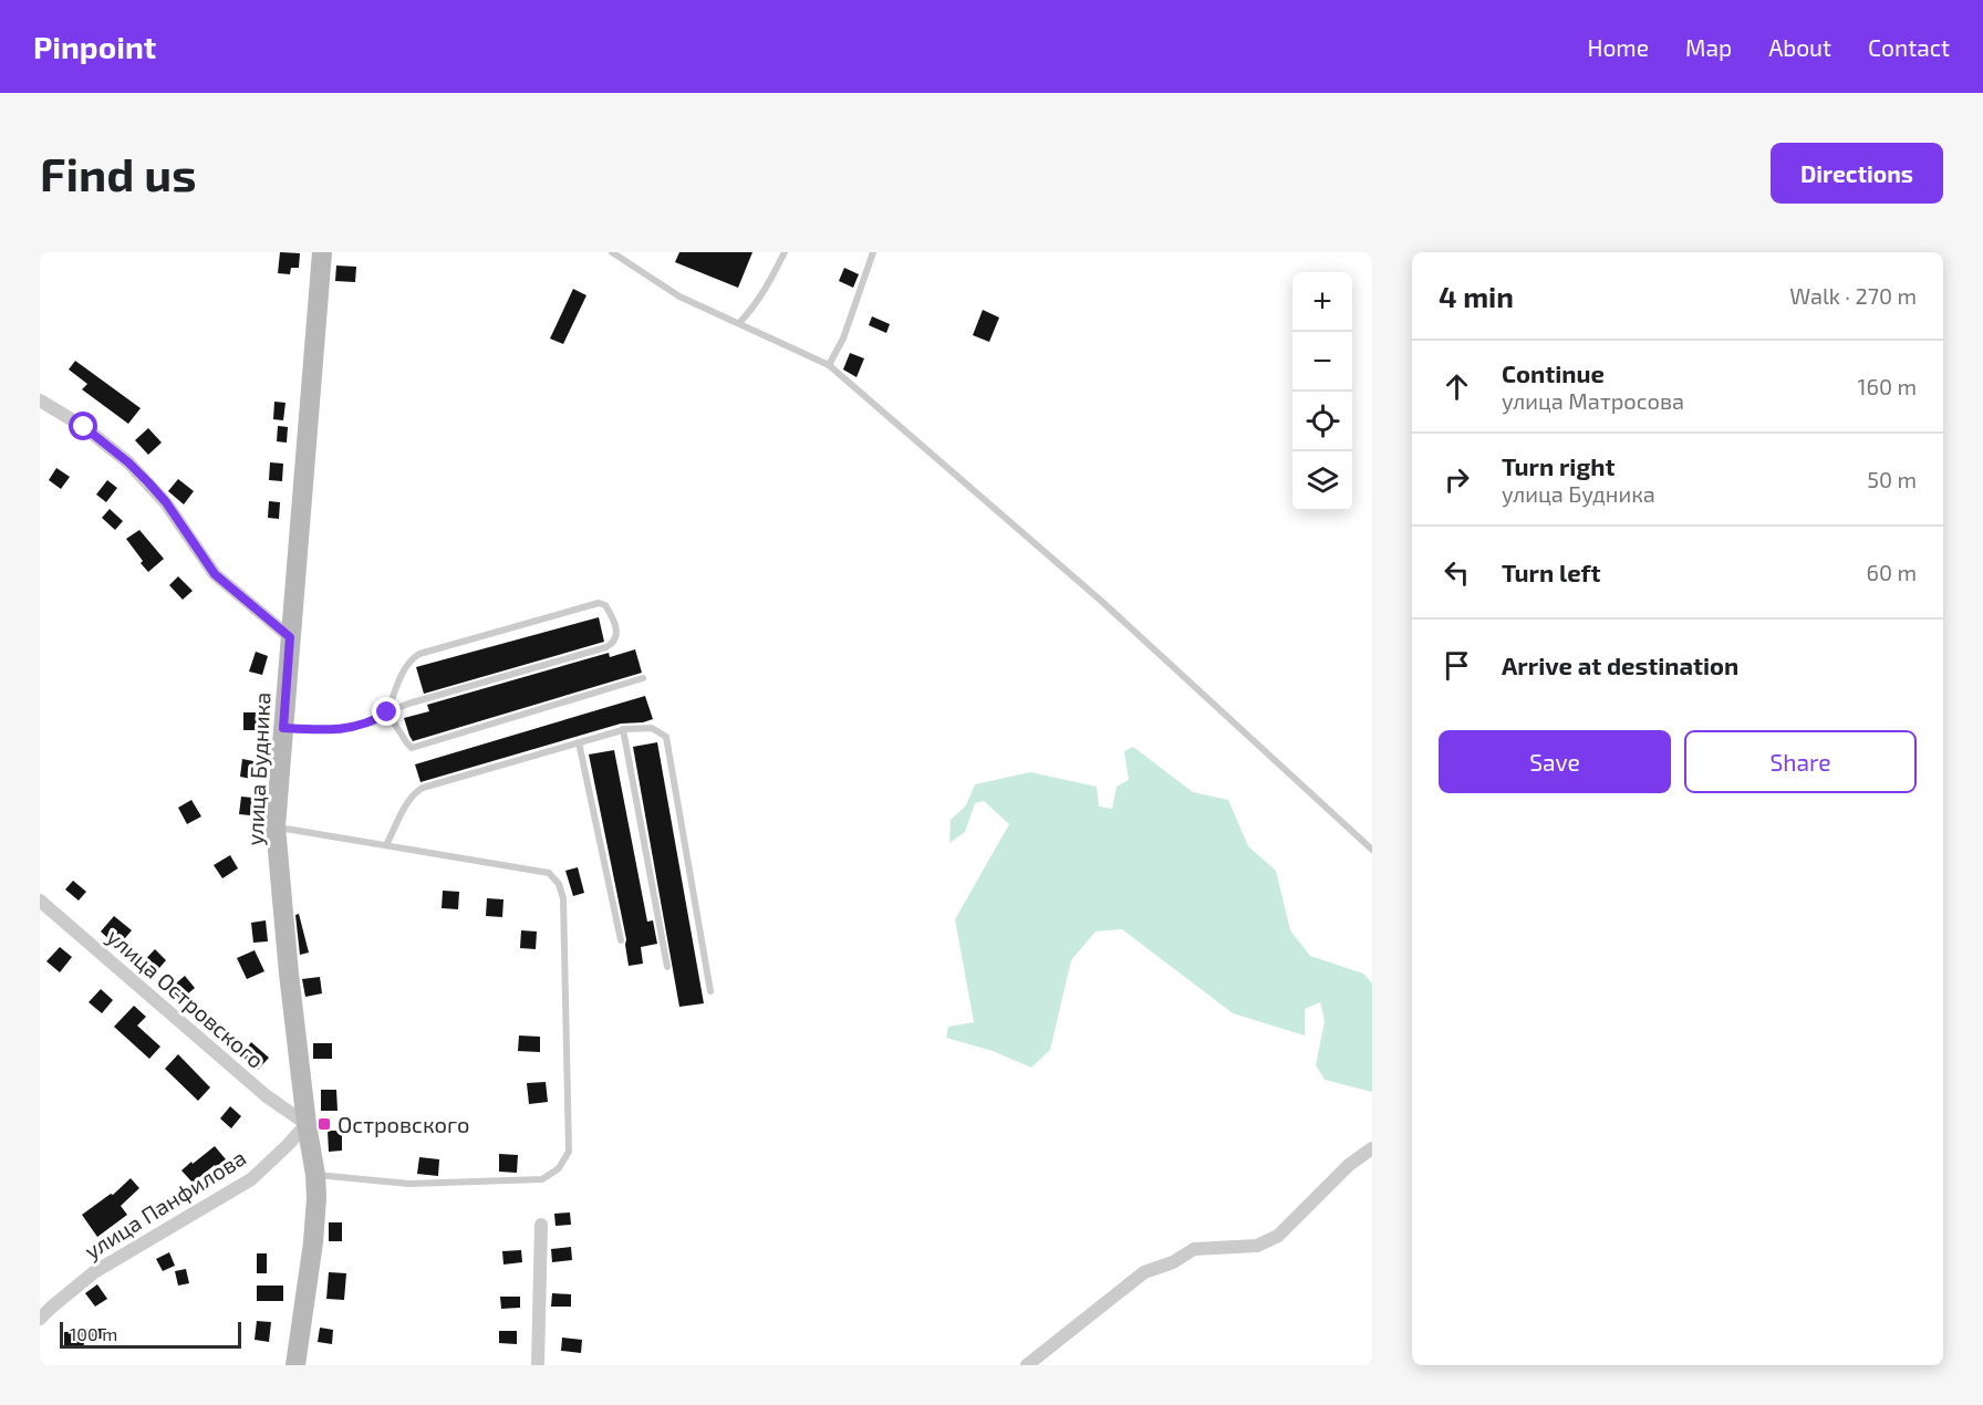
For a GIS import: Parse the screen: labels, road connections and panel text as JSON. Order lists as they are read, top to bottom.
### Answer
{
  "streets": {
    "street": ["улица Будника", "улица Островского", "улица Панфилова"]
  },
  "crossings": [
    ["улица Будника", "улица Островского"],
    ["улица Будника", "улица Панфилова"],
    ["улица Островского", "улица Панфилова"]
  ],
  "places": {
    "transit": ["Островского"]
  },
  "scale_bar": "100 m",
  "page": {
    "header": "Pinpoint",
    "nav": [
      "Home",
      "Map",
      "About",
      "Contact"
    ],
    "buttons": [
      "Directions",
      ["Save", "Share"]
    ],
    "title": "Find us",
    "heading": ["4 min", "Walk · 270 m"],
    "map_buttons": ["+", "−"],
    "list": [
      ["Continue", "улица Матросова", "160 m"],
      ["Turn right", "улица Будника", "50 m"],
      ["Turn left", "60 m"],
      "Arrive at destination"
    ],
    "scale": "100 m"
  }
}
